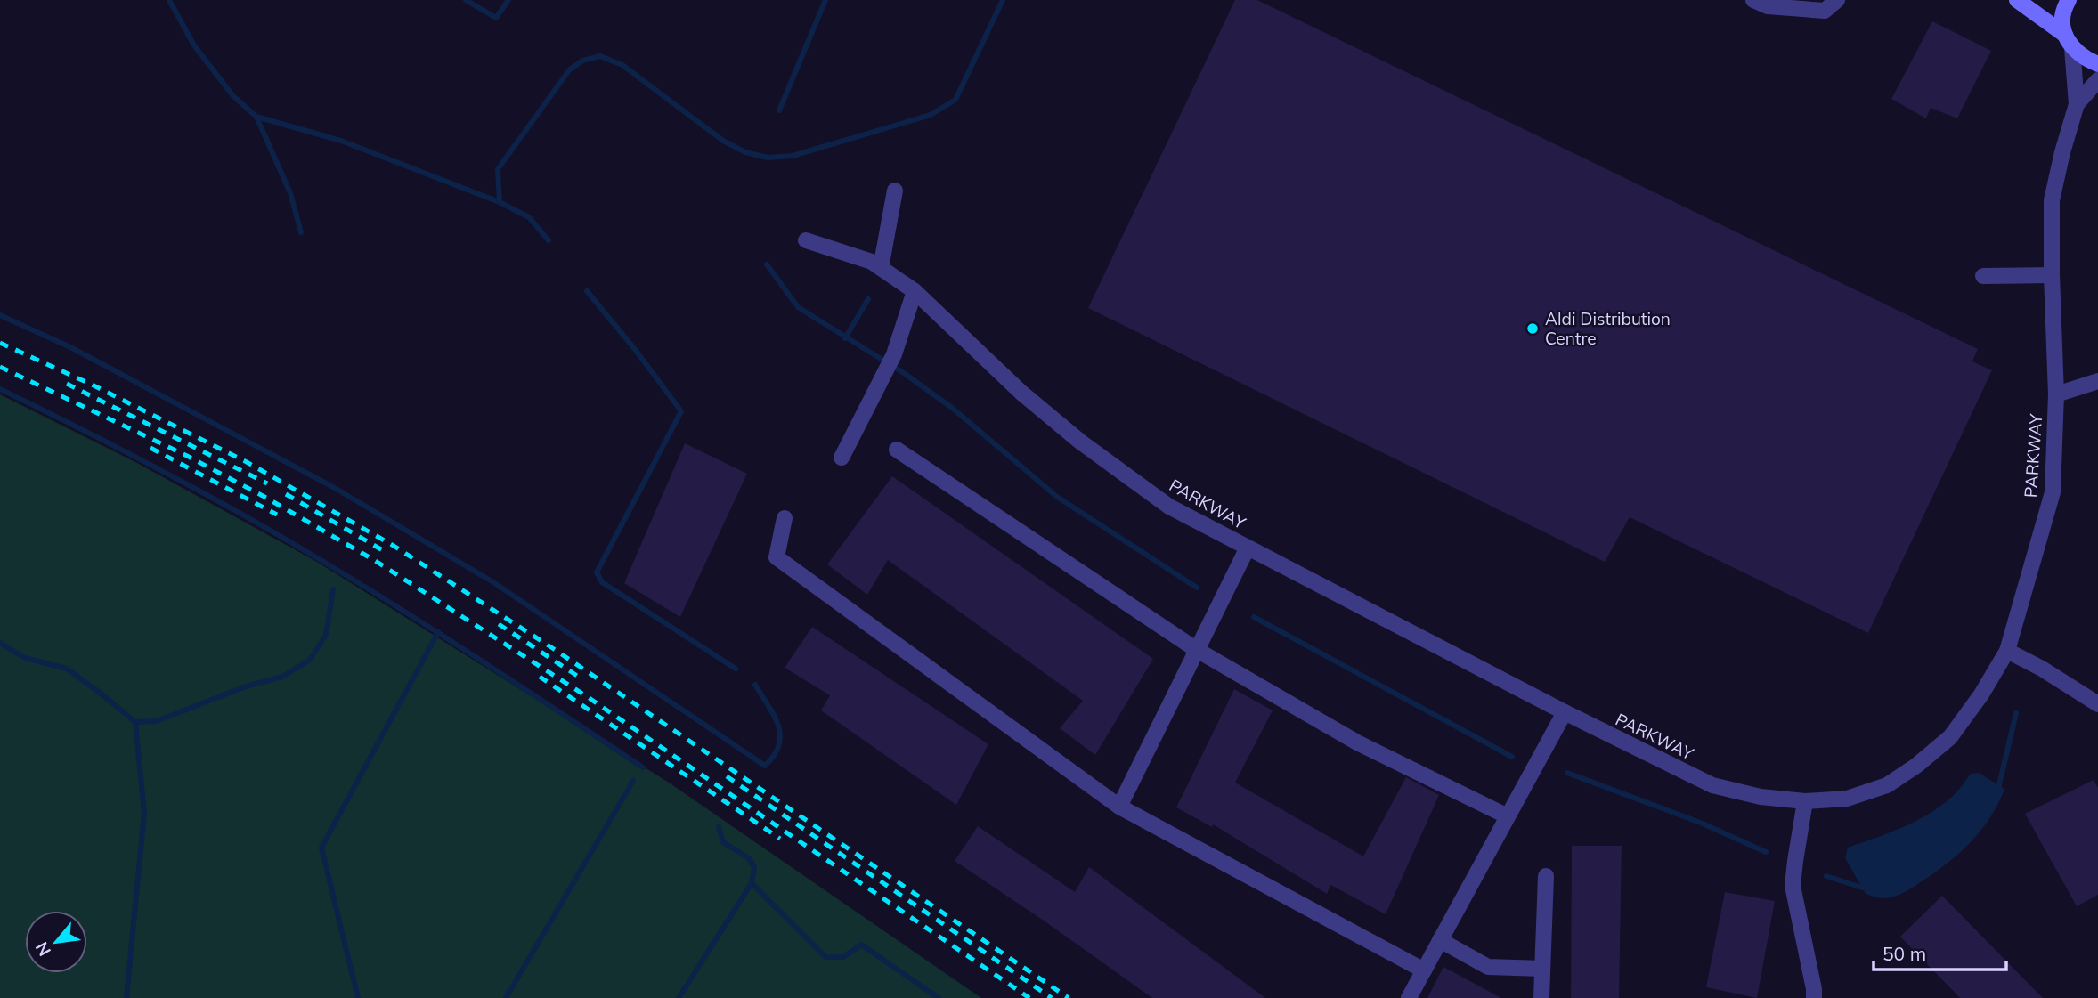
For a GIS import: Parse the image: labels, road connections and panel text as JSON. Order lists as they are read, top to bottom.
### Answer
{
  "streets": {
    "street": ["PARKWAY"]
  },
  "places": ["Aldi Distribution Centre"],
  "scale_bar": "50 m",
  "north": "bottom left"
}
